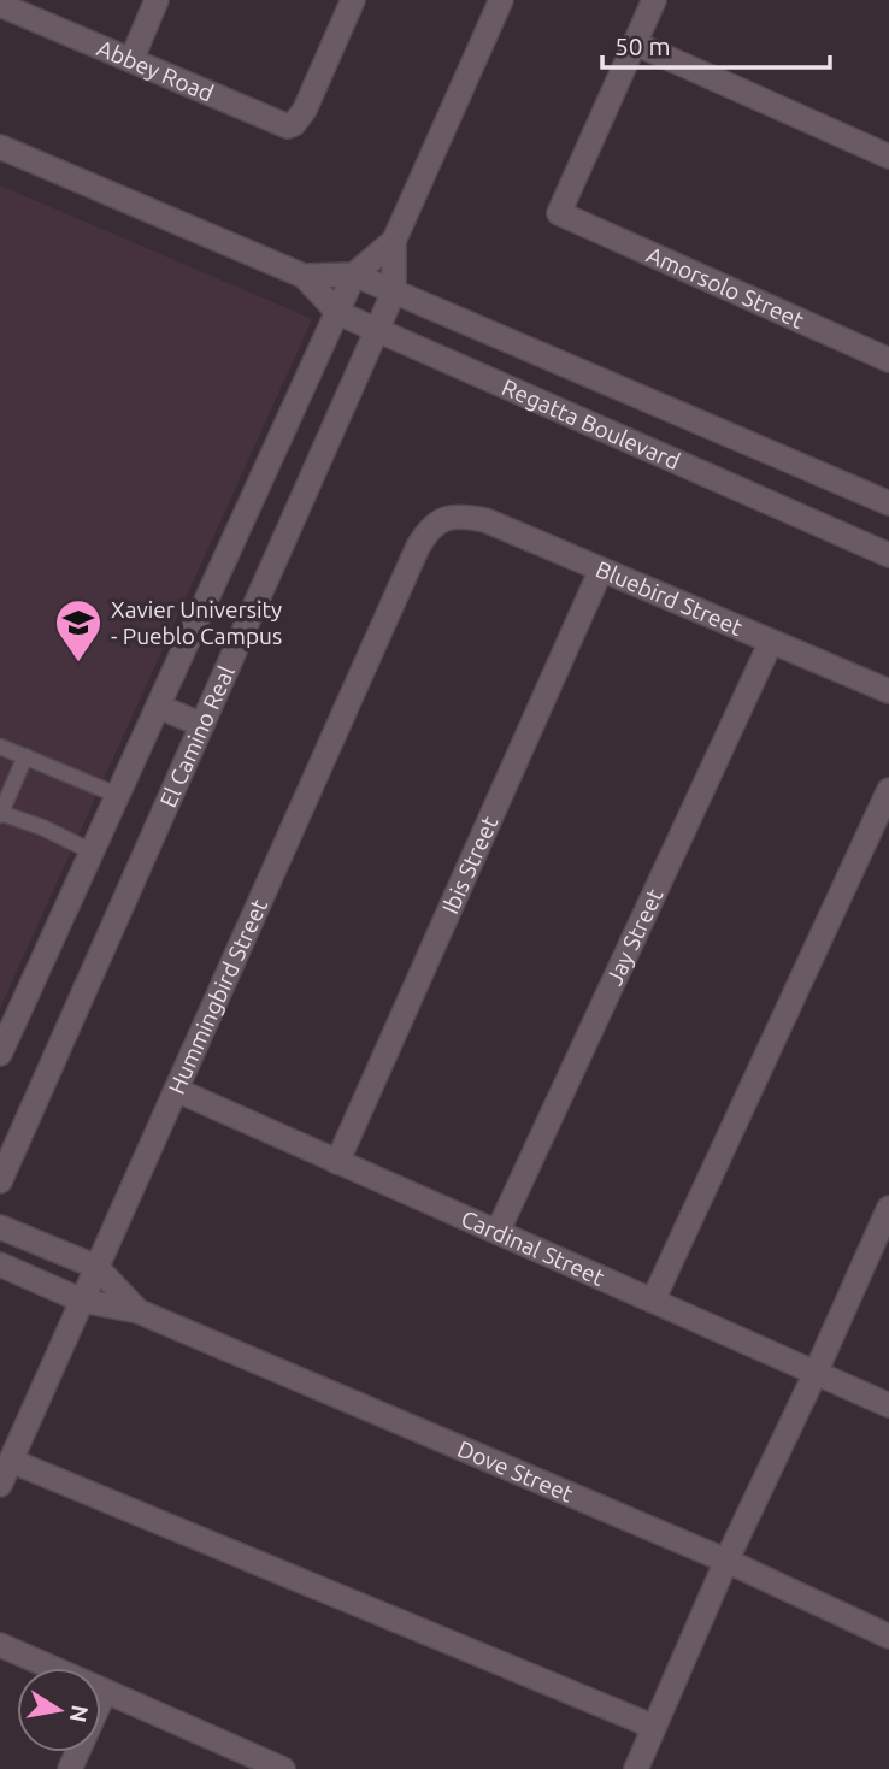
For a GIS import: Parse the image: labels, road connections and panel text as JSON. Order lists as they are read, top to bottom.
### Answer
{
  "streets": {
    "street": [
      "Abbey Road",
      "Amorsolo Street",
      "Regatta Boulevard",
      "Bluebird Street",
      "El Camino Real",
      "Ibis Street",
      "Jay Street",
      "Hummingbird Street",
      "Cardinal Street",
      "Dove Street"
    ]
  },
  "crossings": [
    ["Regatta Boulevard", "El Camino Real"],
    ["Bluebird Street", "Ibis Street"],
    ["Bluebird Street", "Jay Street"],
    ["Bluebird Street", "Hummingbird Street"],
    ["Ibis Street", "Cardinal Street"],
    ["Jay Street", "Cardinal Street"],
    ["Hummingbird Street", "Cardinal Street"],
    ["Hummingbird Street", "Dove Street"]
  ],
  "places": {
    "school or university": ["Xavier University - Pueblo Campus"]
  },
  "scale_bar": "50 m",
  "north": "right"
}
